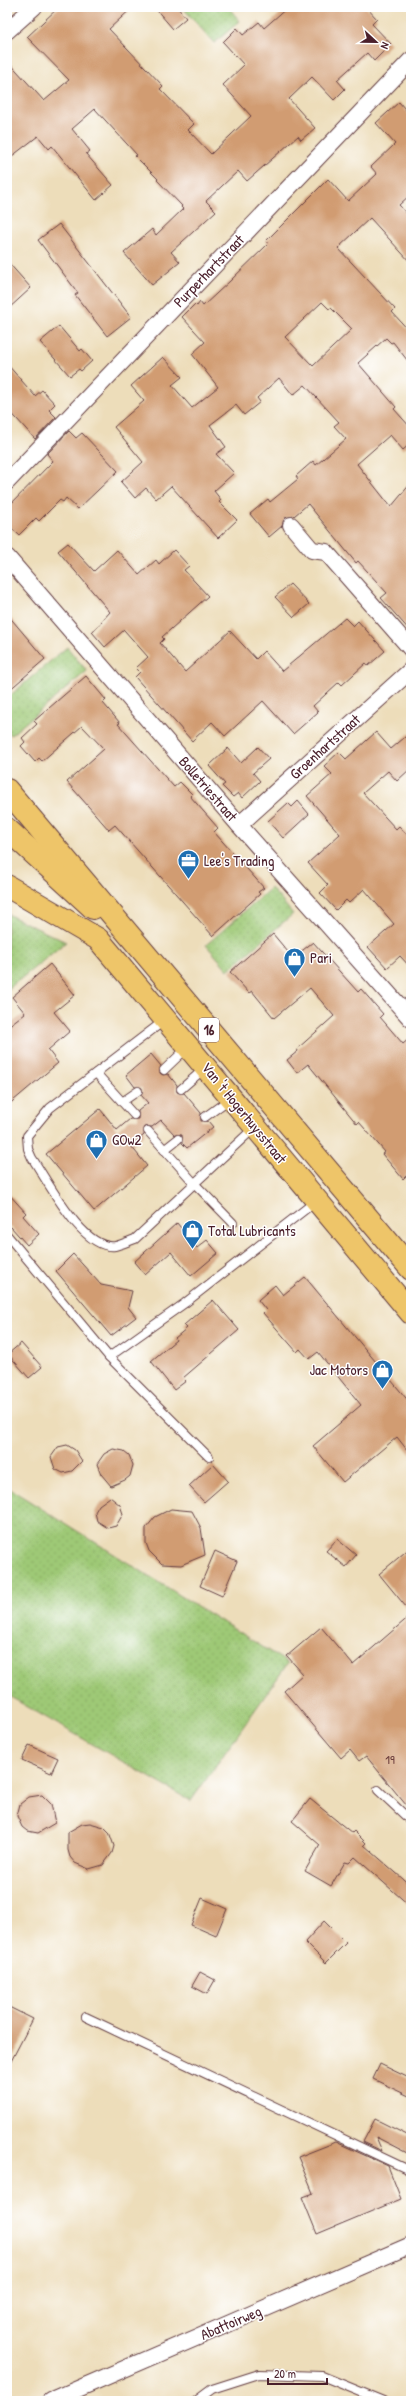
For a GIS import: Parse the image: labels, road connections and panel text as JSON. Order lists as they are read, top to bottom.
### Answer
{
  "streets": {
    "main road": ["16", "Van 't Hogerhuysstraat"],
    "street": [
      "Purperhartstraat",
      "Groenhartstraat",
      "Bolletriestraat",
      "Abattoirweg"
    ]
  },
  "crossings": [
    ["Groenhartstraat", "Bolletriestraat"]
  ],
  "places": {
    "office": ["Lee's Trading"],
    "shop": [
      "Pari",
      "GOw2",
      "Total Lubricants",
      "Jac Motors"
    ]
  },
  "house_numbers": ["19"],
  "scale_bar": "20 m",
  "north": "right"
}
